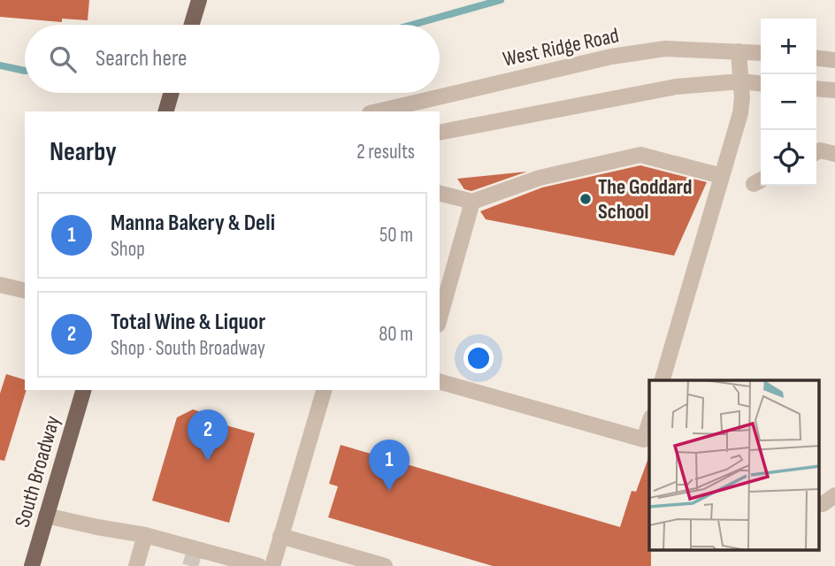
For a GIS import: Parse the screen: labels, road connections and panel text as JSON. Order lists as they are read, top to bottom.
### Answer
{
  "streets": {
    "main road": ["South Broadway"],
    "street": ["West Ridge Road"]
  },
  "places": ["The Goddard School"],
  "page": {
    "map_buttons": ["+", "−"],
    "search": "Search here",
    "heading": ["Nearby", "2 results"],
    "list": [
      {
        "mark": "1",
        "name": "Manna Bakery & Deli",
        "note": "Shop",
        "value": "50 m"
      },
      {
        "mark": "2",
        "name": "Total Wine & Liquor",
        "note": "Shop · South Broadway",
        "value": "80 m"
      }
    ],
    "pins": ["2", "1"]
  }
}
